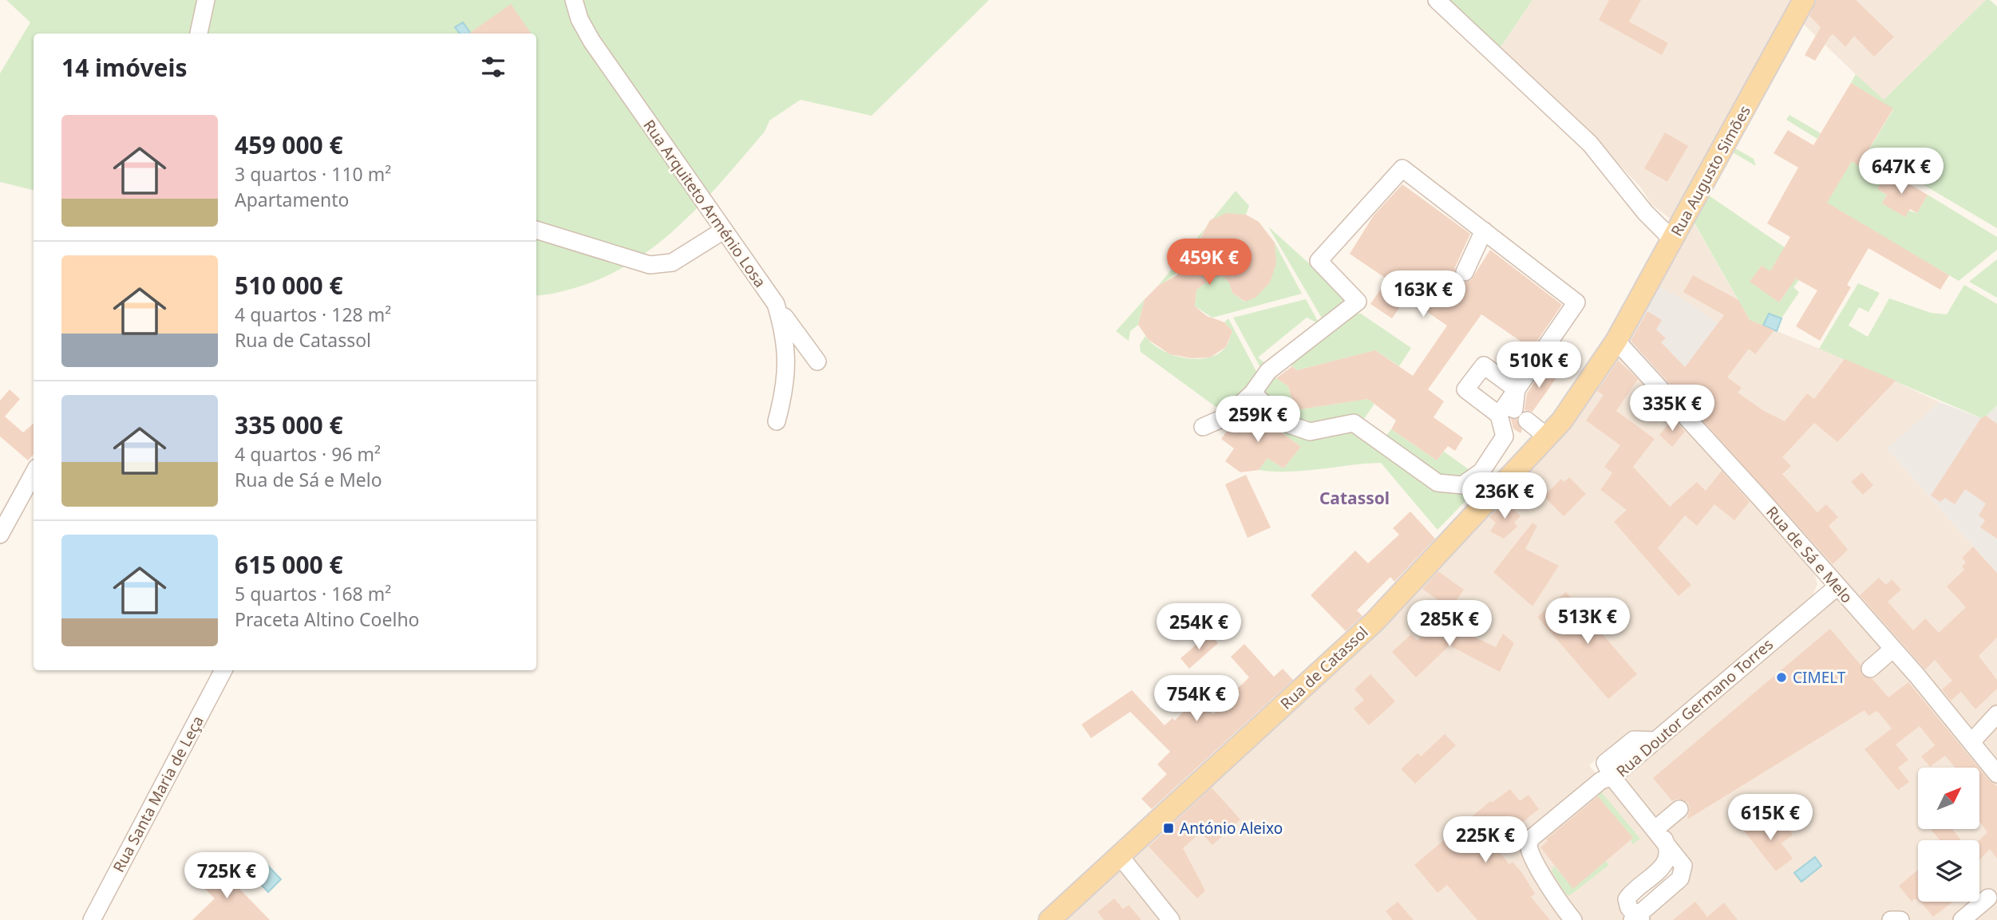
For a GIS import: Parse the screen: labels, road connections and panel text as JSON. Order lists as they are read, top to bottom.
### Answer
{
  "streets": {
    "main road": ["Rua Augusto Simões", "Rua de Catassol"],
    "street": [
      "Rua Arquiteto Arménio Losa",
      "Rua de Sá e Melo",
      "Rua Doutor Germano Torres",
      "Rua Santa Maria de Leça"
    ]
  },
  "crossings": [
    ["Rua Augusto Simões", "Rua de Sá e Melo"],
    ["Rua Augusto Simões", "Rua de Catassol"],
    ["Rua de Sá e Melo", "Rua de Catassol"],
    ["Rua de Sá e Melo", "Rua Doutor Germano Torres"]
  ],
  "districts": ["Catassol"],
  "places": {
    "other": ["CIMELT"],
    "transit": ["António Aleixo"]
  },
  "north": "top right",
  "page": {
    "heading": "14 imóveis",
    "list": [
      {
        "name": "459 000 €",
        "note": "3 quartos · 110 m² · Apartamento"
      },
      {
        "name": "510 000 €",
        "note": "4 quartos · 128 m² · Rua de Catassol"
      },
      {
        "name": "335 000 €",
        "note": "4 quartos · 96 m² · Rua de Sá e Melo"
      },
      {
        "name": "615 000 €",
        "note": "5 quartos · 168 m² · Praceta Altino Coelho"
      }
    ],
    "price": [
      "647K €",
      "459K €",
      "163K €",
      "510K €",
      "335K €",
      "259K €",
      "236K €",
      "513K €",
      "285K €",
      "254K €",
      "754K €",
      "615K €",
      "225K €",
      "725K €"
    ]
  }
}
